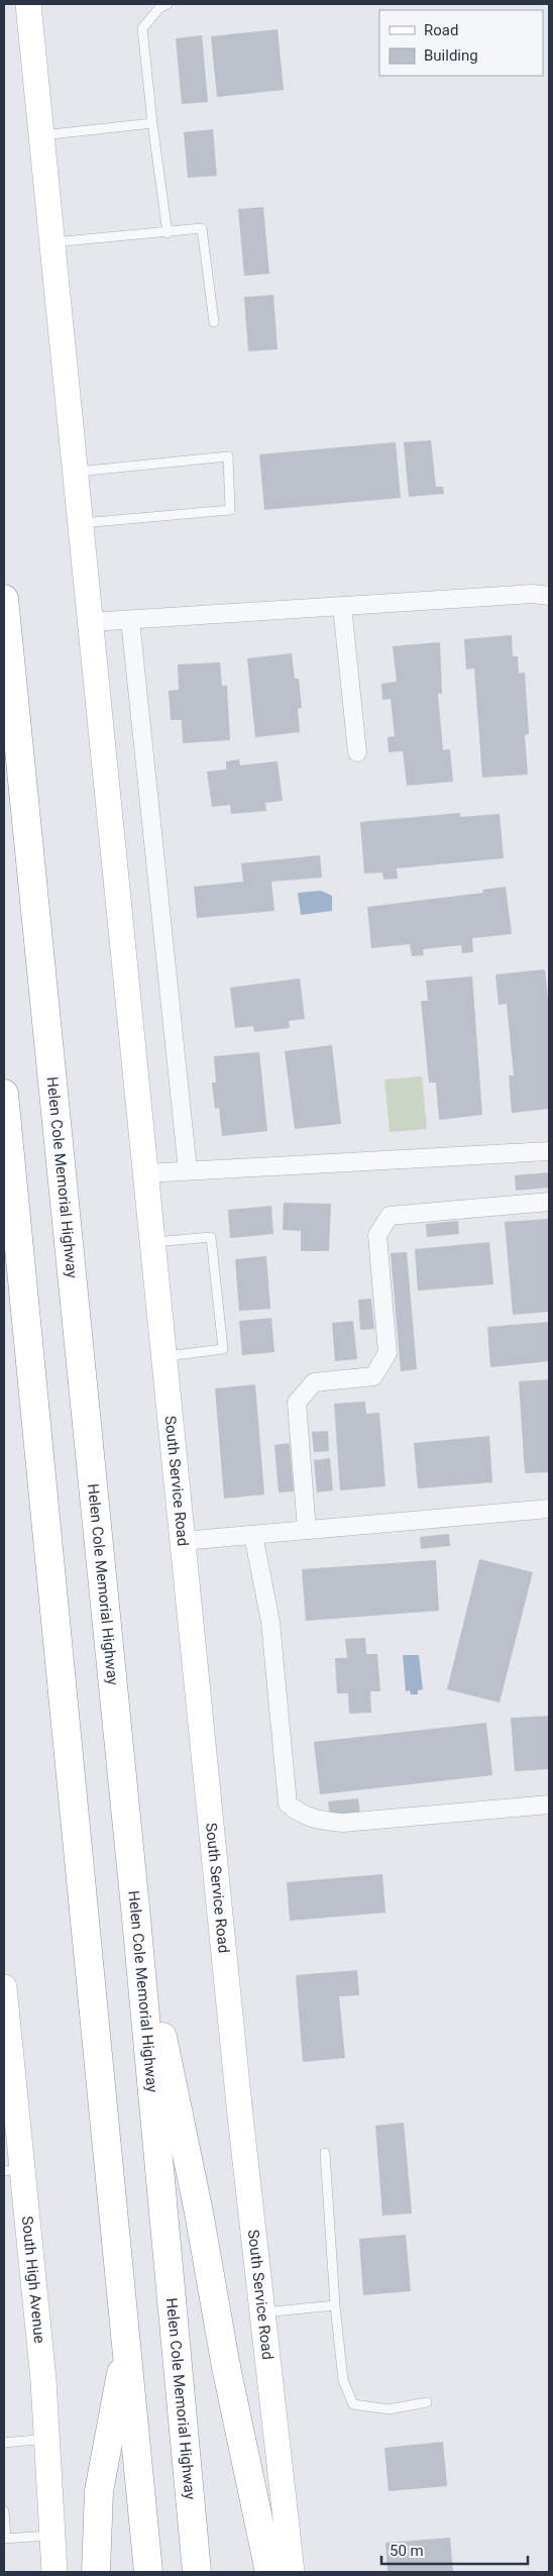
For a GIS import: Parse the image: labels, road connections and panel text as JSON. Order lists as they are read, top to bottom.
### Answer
{
  "streets": {
    "highway": ["Helen Cole Memorial Highway"],
    "main road": ["South Service Road", "South High Avenue"]
  },
  "legend": ["Road", "Building"],
  "scale_bar": "50 m"
}
